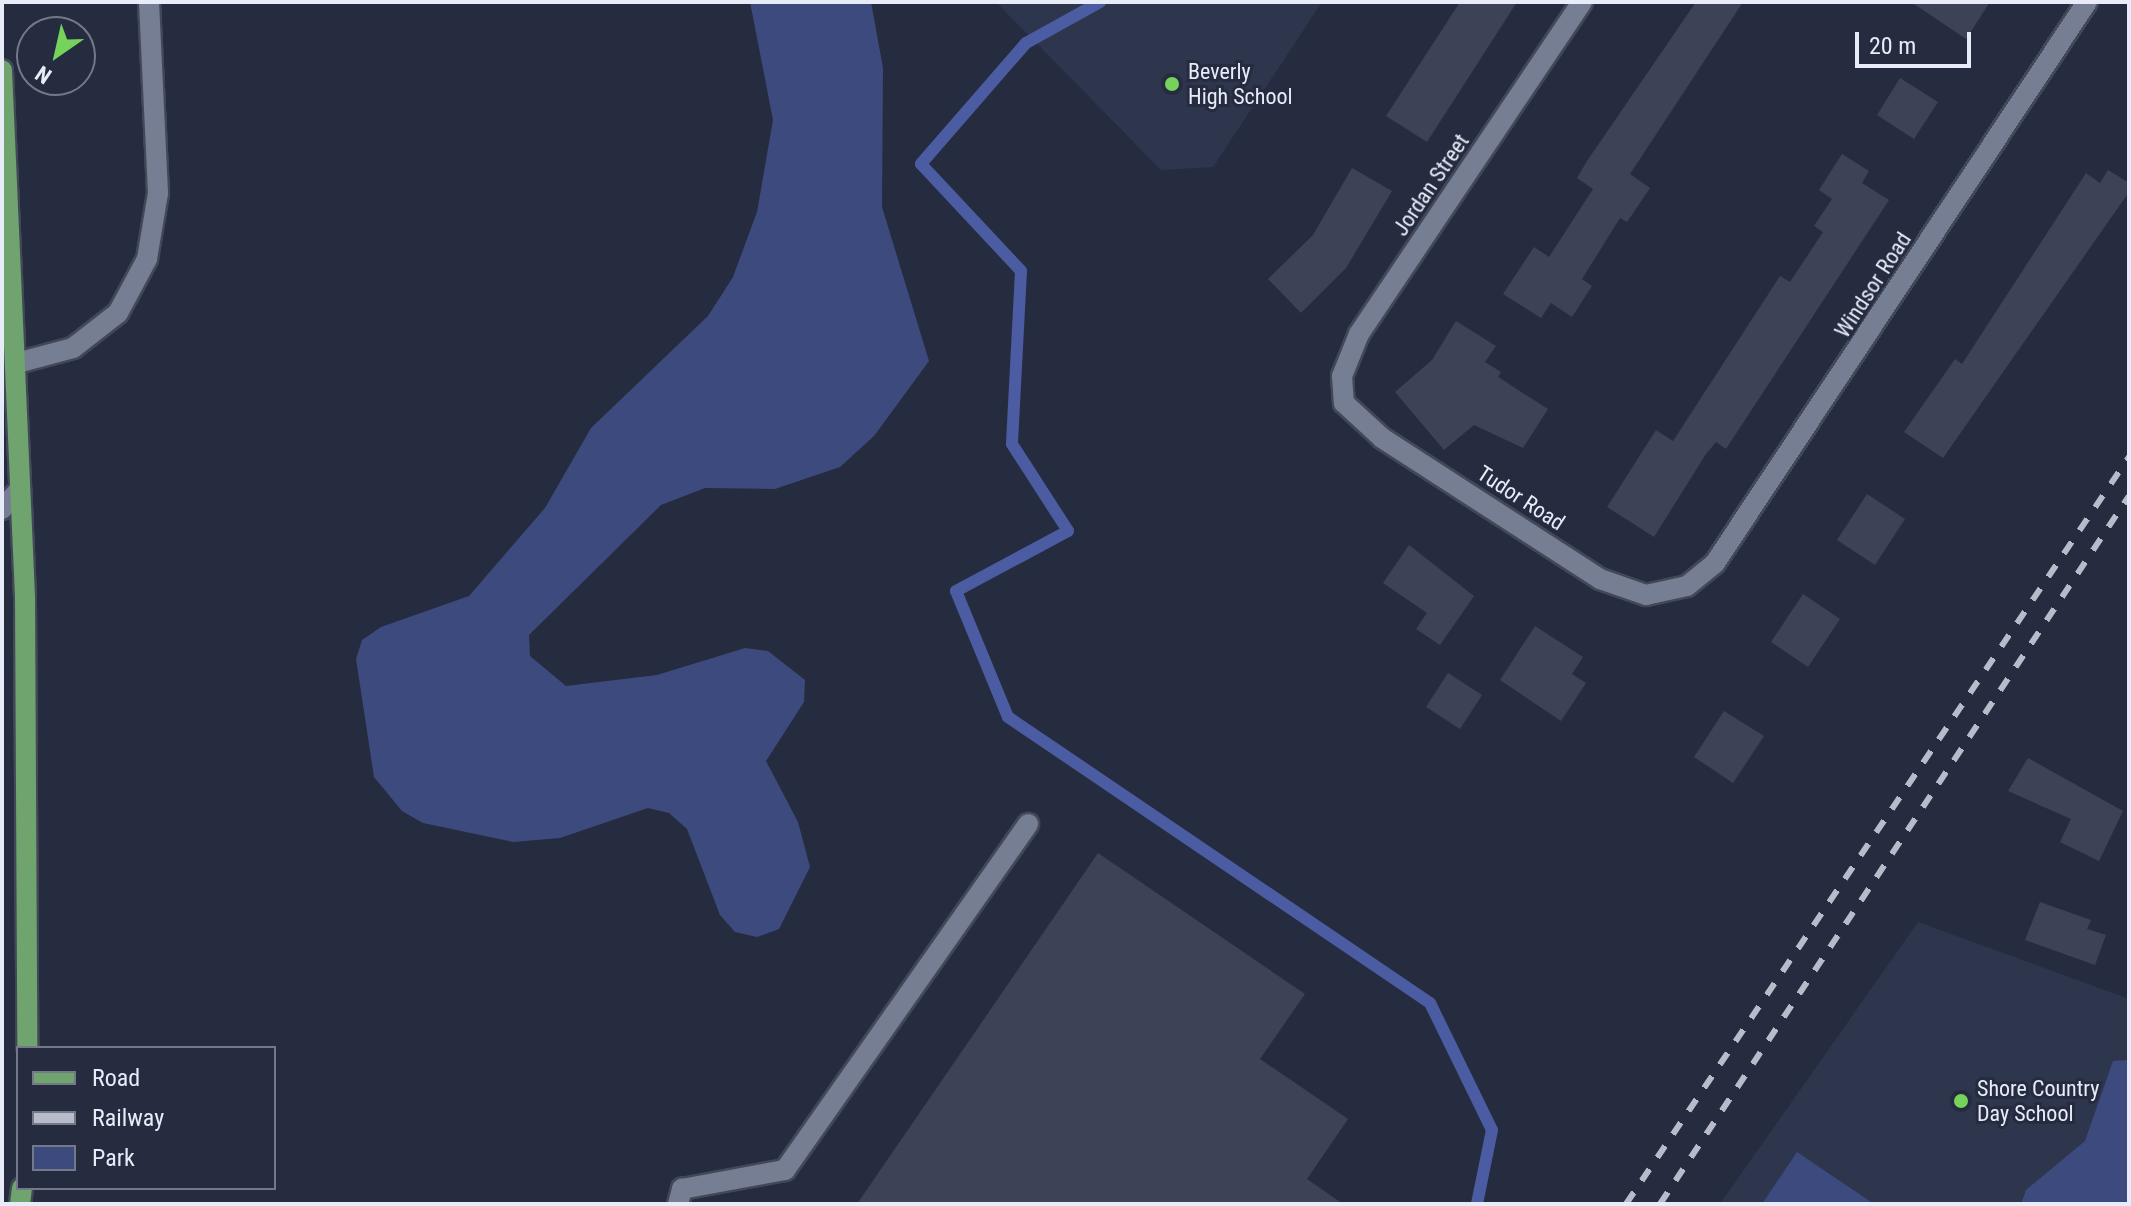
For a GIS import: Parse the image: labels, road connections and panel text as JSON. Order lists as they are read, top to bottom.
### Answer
{
  "streets": {
    "street": ["Jordan Street", "Windsor Road", "Tudor Road"]
  },
  "crossings": [
    ["Jordan Street", "Tudor Road"],
    ["Windsor Road", "Tudor Road"]
  ],
  "places": ["Beverly High School", "Shore Country Day School"],
  "legend": ["Road", "Railway", "Park"],
  "scale_bar": "20 m",
  "north": "bottom left"
}
